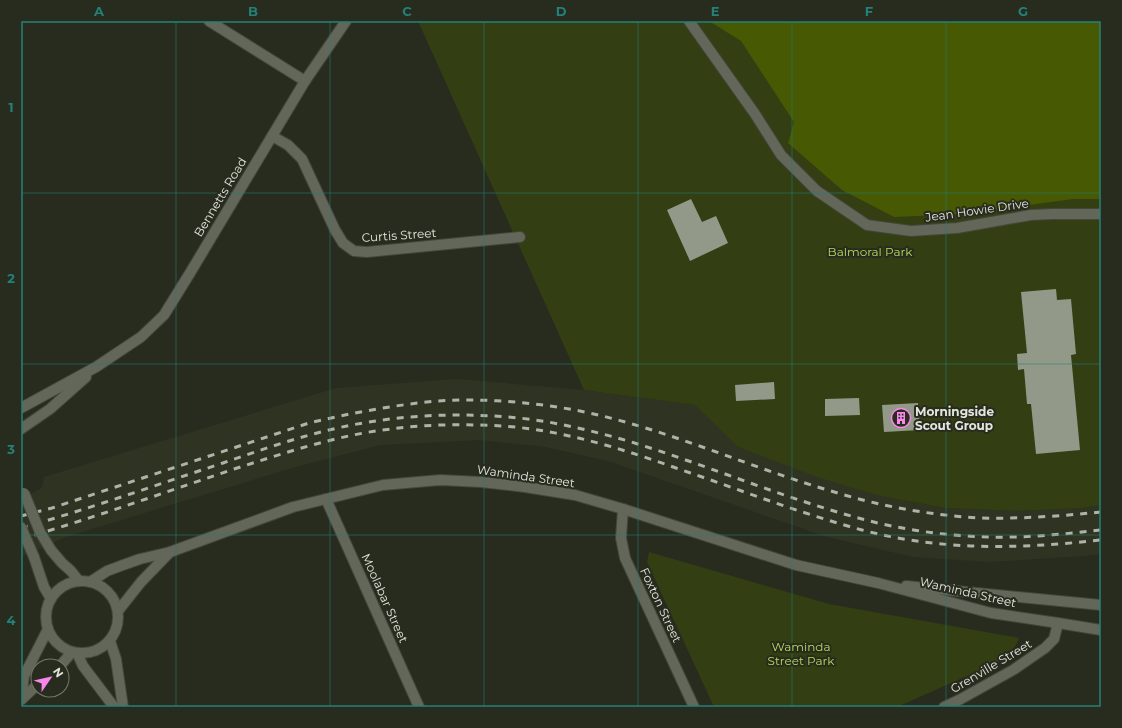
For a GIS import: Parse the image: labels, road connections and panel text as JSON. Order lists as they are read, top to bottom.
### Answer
{
  "streets": {
    "main road": [
      "Bennetts Road",
      "Jean Howie Drive",
      "Curtis Street",
      "Waminda Street",
      "Moolabar Street",
      "Foxton Street",
      "Grenville Street"
    ]
  },
  "crossings": [
    ["Bennetts Road", "Curtis Street"],
    ["Waminda Street", "Moolabar Street"],
    ["Waminda Street", "Foxton Street"],
    ["Waminda Street", "Grenville Street"]
  ],
  "parks": ["Balmoral Park", "Waminda Street Park"],
  "places": {
    "building": ["Morningside Scout Group"]
  },
  "north": "top right",
  "grid": {
    "columns": [
      "A",
      "B",
      "C",
      "D",
      "E",
      "F",
      "G"
    ],
    "rows": [
      "1",
      "2",
      "3",
      "4"
    ]
  }
}
